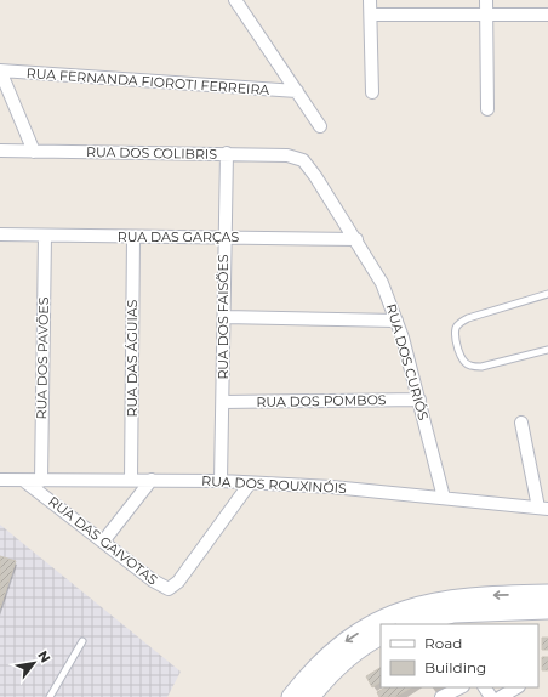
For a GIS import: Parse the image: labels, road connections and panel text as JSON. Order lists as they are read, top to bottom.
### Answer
{
  "streets": {
    "street": [
      "RUA FERNANDA FIOROTI FERREIRA",
      "RUA DOS COLIBRIS",
      "RUA DAS GARÇAS",
      "RUA DOS FAISÕES",
      "RUA DOS PAVÕES",
      "RUA DAS ÁGUIAS",
      "RUA DOS CURIÓS",
      "RUA DOS POMBOS",
      "RUA DOS ROUXINÓIS",
      "RUA DAS GAIVOTAS"
    ]
  },
  "crossings": [
    ["RUA DOS COLIBRIS", "RUA DOS FAISÕES"],
    ["RUA DOS COLIBRIS", "RUA DOS CURIÓS"],
    ["RUA DAS GARÇAS", "RUA DOS FAISÕES"],
    ["RUA DAS GARÇAS", "RUA DOS PAVÕES"],
    ["RUA DAS GARÇAS", "RUA DAS ÁGUIAS"],
    ["RUA DAS GARÇAS", "RUA DOS CURIÓS"],
    ["RUA DOS FAISÕES", "RUA DOS POMBOS"],
    ["RUA DOS FAISÕES", "RUA DOS ROUXINÓIS"],
    ["RUA DOS PAVÕES", "RUA DOS ROUXINÓIS"],
    ["RUA DAS ÁGUIAS", "RUA DOS ROUXINÓIS"],
    ["RUA DOS CURIÓS", "RUA DOS POMBOS"],
    ["RUA DOS CURIÓS", "RUA DOS ROUXINÓIS"],
    ["RUA DOS ROUXINÓIS", "RUA DAS GAIVOTAS"]
  ],
  "legend": ["Road", "Building"],
  "north": "top right"
}
